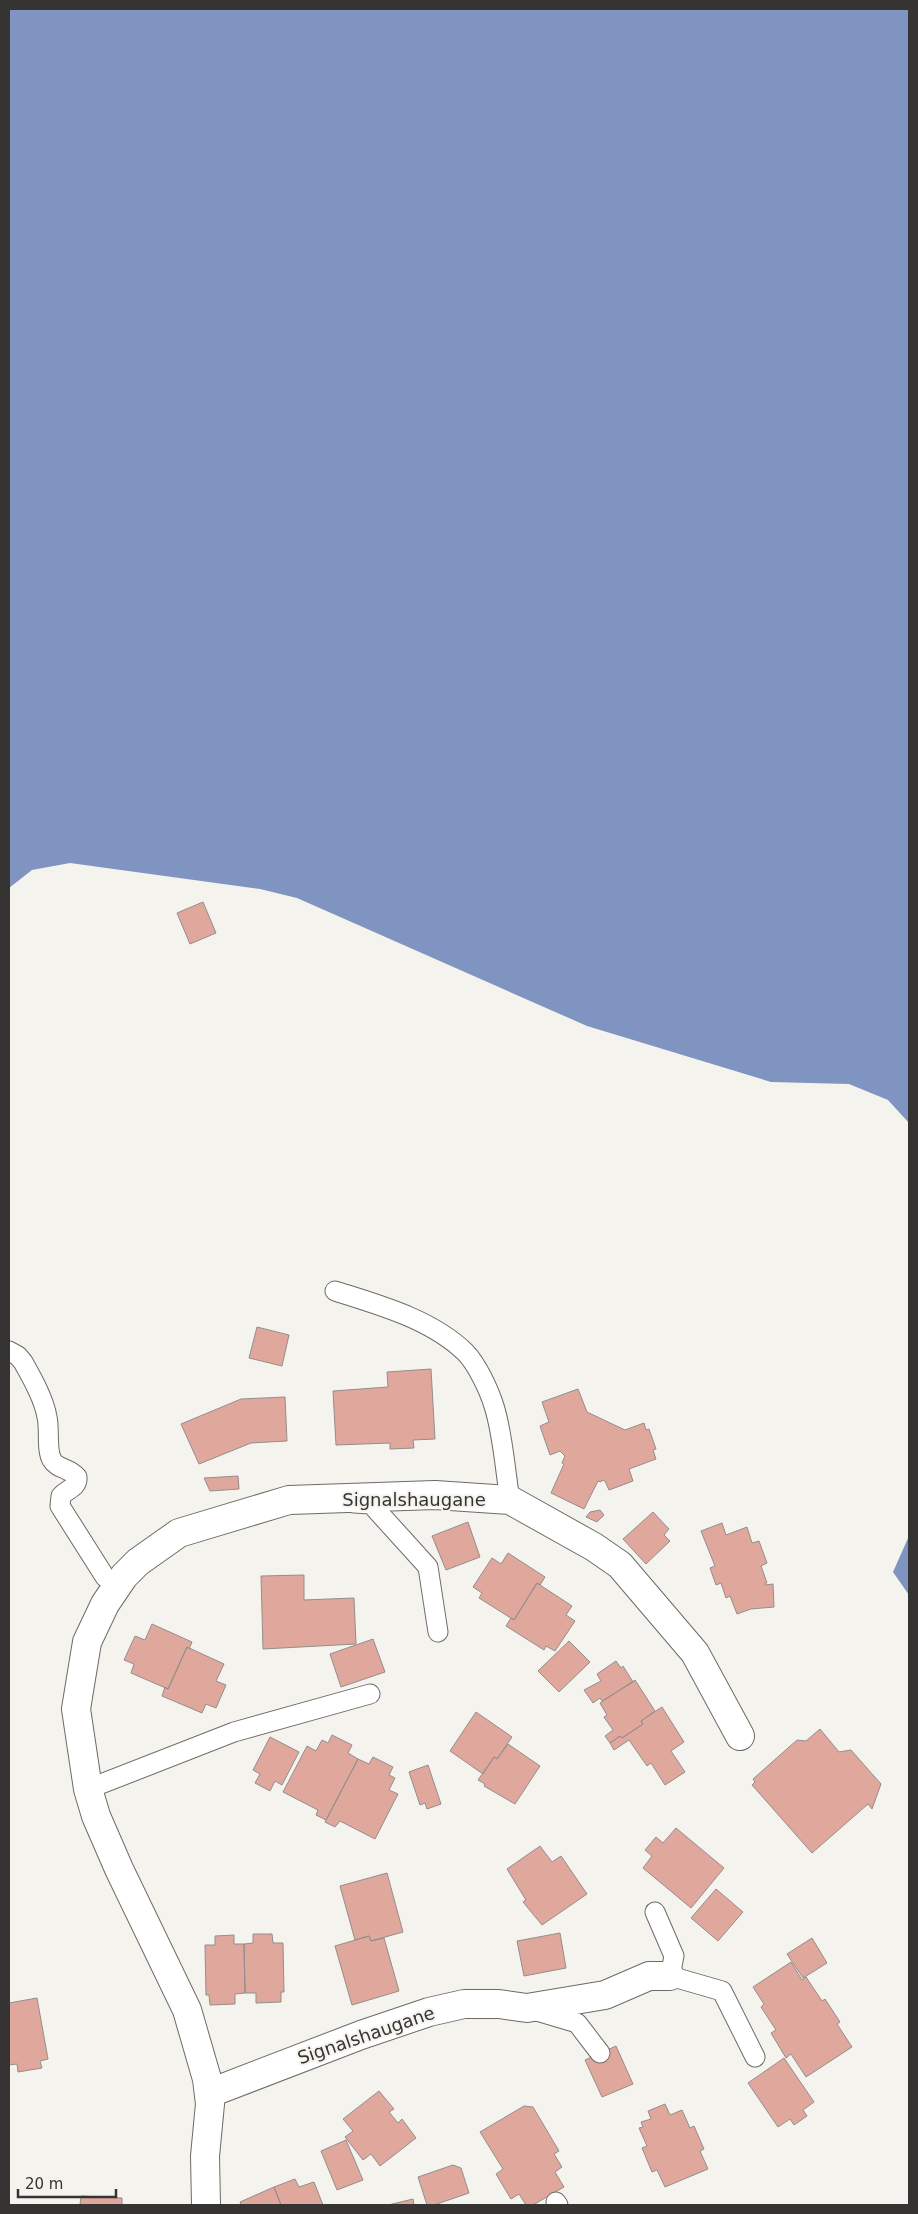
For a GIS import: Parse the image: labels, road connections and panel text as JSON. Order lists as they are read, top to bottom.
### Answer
{
  "streets": {
    "street": ["Signalshaugane"]
  },
  "scale_bar": "20 m"
}
